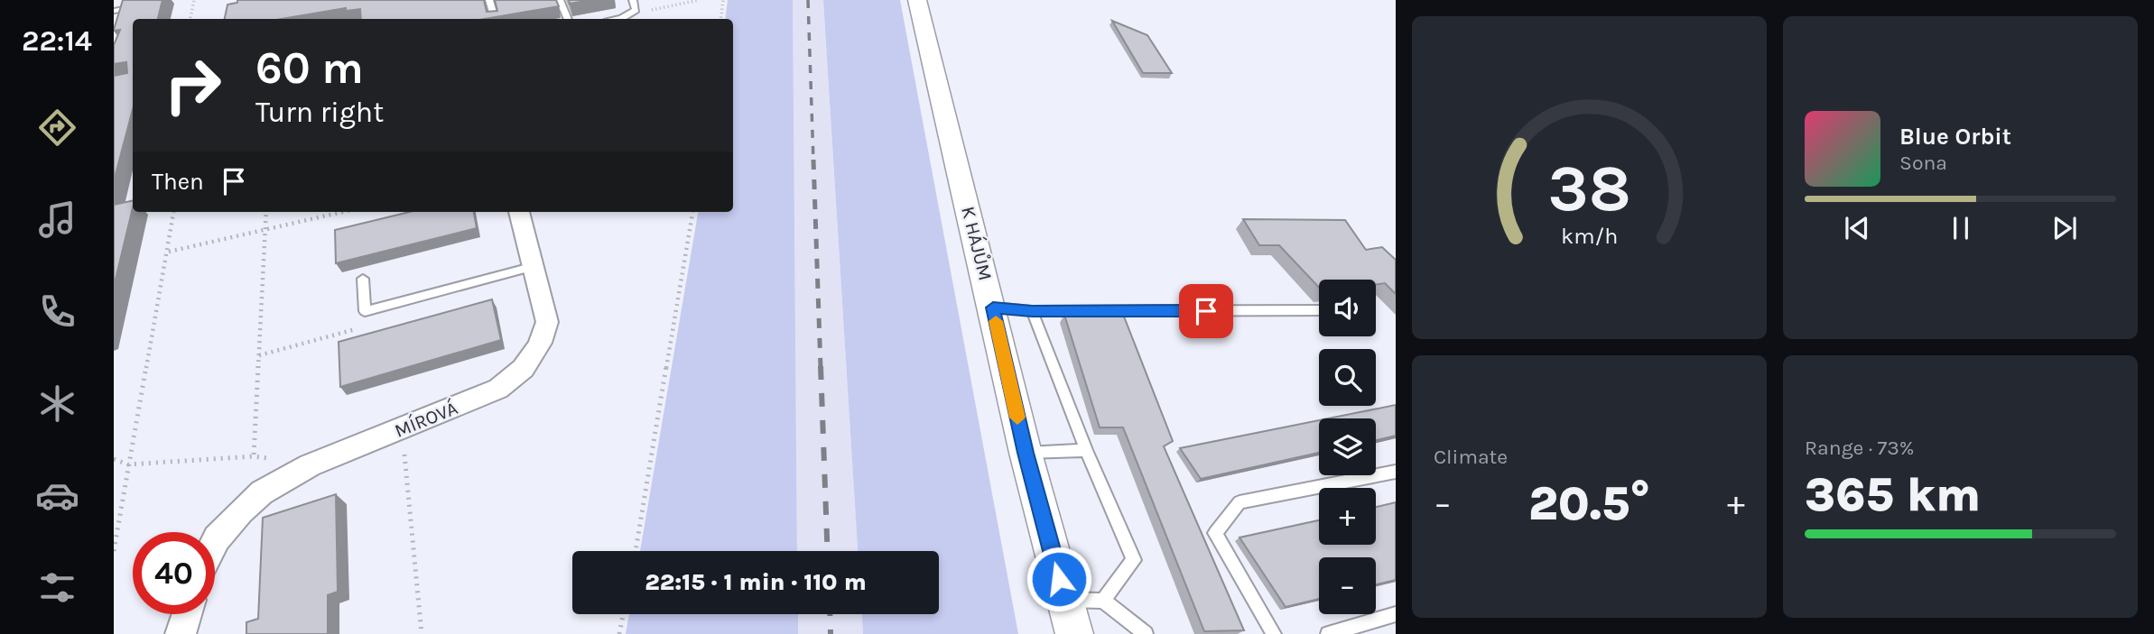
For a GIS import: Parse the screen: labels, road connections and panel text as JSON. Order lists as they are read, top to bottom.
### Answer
{
  "streets": {
    "street": ["K HÁJŮM", "MÍROVÁ"]
  },
  "page": {
    "tabs": "22:14",
    "turn": ["60 m", "Turn right"],
    "song": ["Blue Orbit", "Sona"],
    "then": "Then",
    "map_buttons": ["+", "−"],
    "tile": [
      "Climate",
      ["Range · 73%", "365 km"]
    ],
    "heat": ["−", "20.5°", "+"],
    "limit": "40",
    "trip": "22:15 · 1 min · 110 m",
    "gauge": ["38", "km/h"]
  }
}
